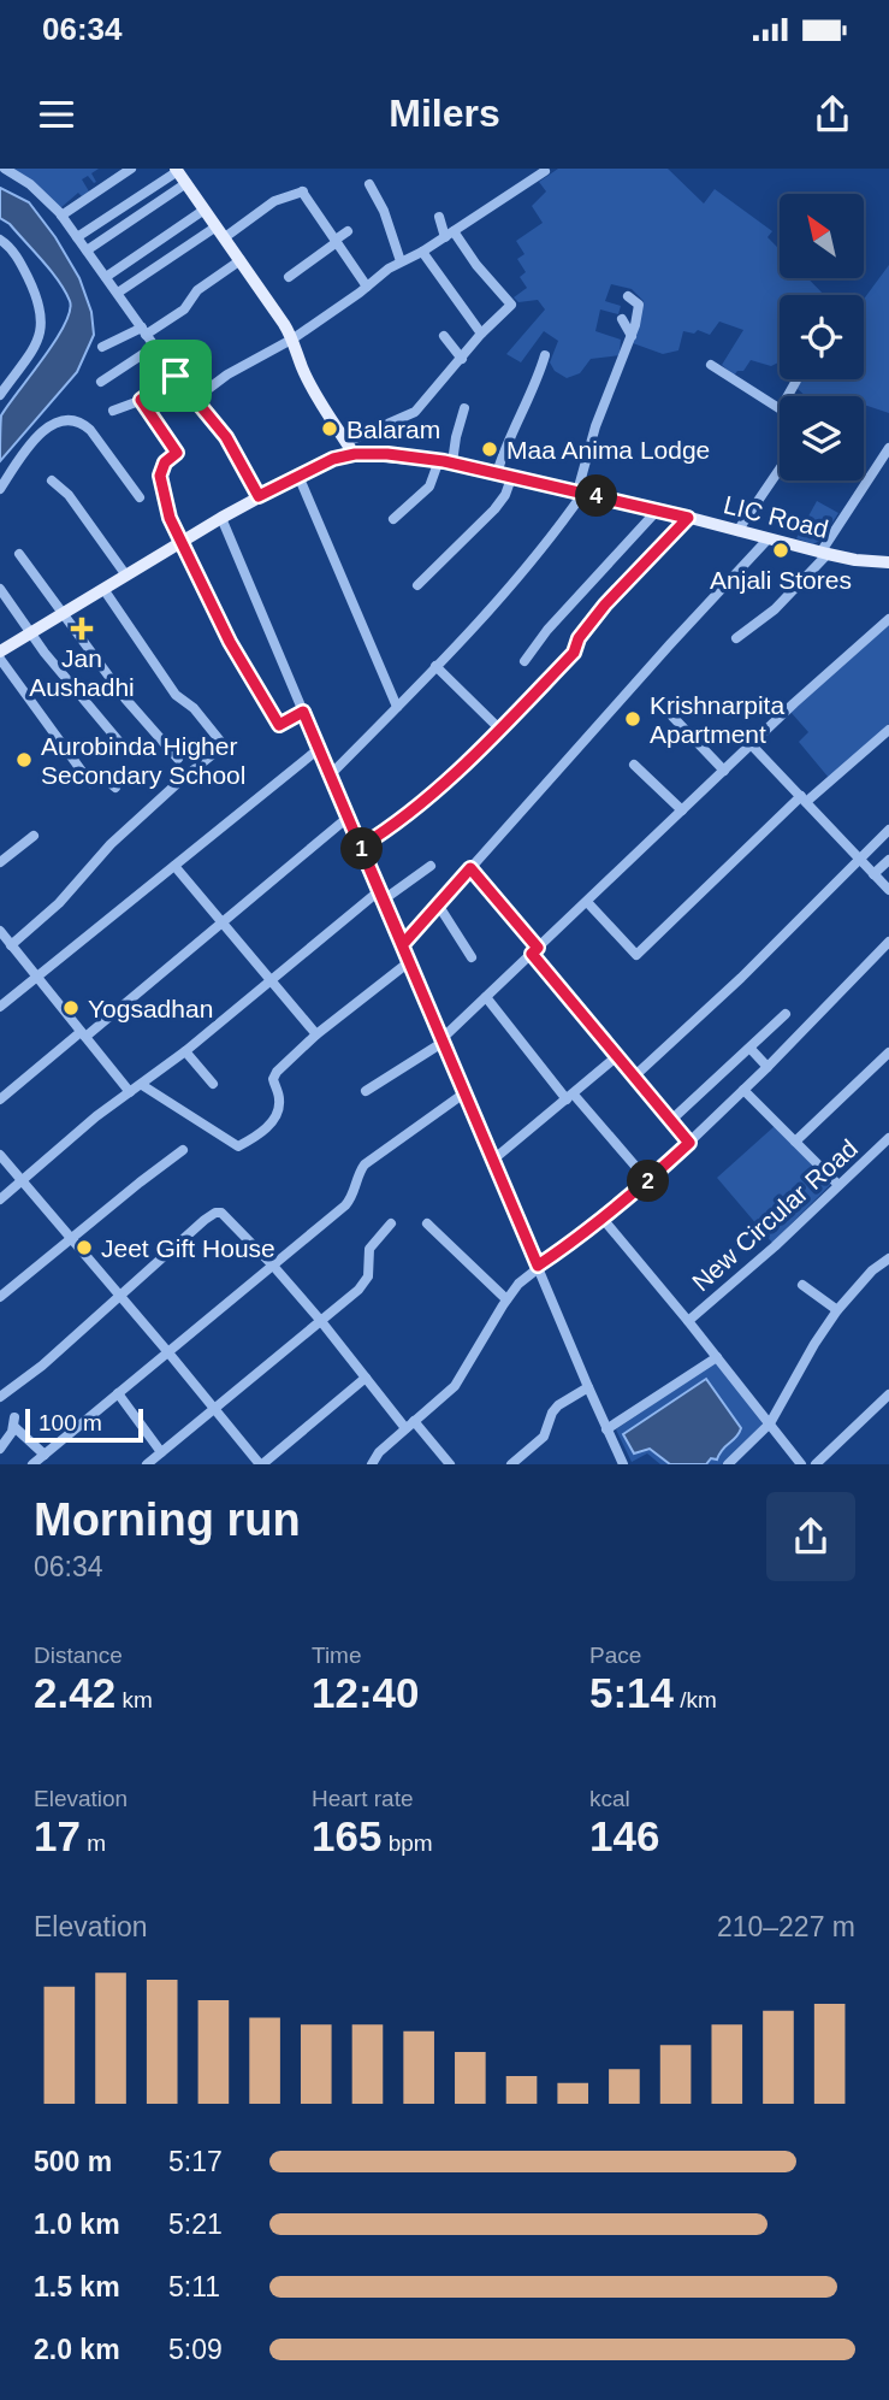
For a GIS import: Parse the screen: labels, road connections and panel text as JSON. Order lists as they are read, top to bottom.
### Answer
{
  "streets": {
    "main road": ["LIC Road"],
    "street": ["New Circular Road"]
  },
  "places": {
    "other": [
      "Balaram",
      "Maa Anima Lodge",
      "Anjali Stores",
      "Krishnarpita Apartment",
      "Aurobinda Higher Secondary School",
      "Yogsadhan",
      "Jeet Gift House"
    ],
    "health": ["Jan Aushadhi"]
  },
  "scale_bar": "100 m",
  "north": "top left",
  "page": {
    "status": "06:34",
    "header": "Milers",
    "pins": ["4", "1", "2"],
    "scale": "100 m",
    "heading": ["Morning run", "06:34"],
    "stats": [
      ["Distance", "2.42 km"],
      ["Time", "12:40"],
      ["Pace", "5:14 /km"],
      ["Elevation", "17 m"],
      ["Heart rate", "165 bpm"],
      ["kcal", "146"]
    ],
    "chart": ["Elevation", "210–227 m"],
    "list": [
      {
        "name": "500 m",
        "note": "5:17"
      },
      {
        "name": "1.0 km",
        "note": "5:21"
      },
      {
        "name": "1.5 km",
        "note": "5:11"
      },
      {
        "name": "2.0 km",
        "note": "5:09"
      }
    ]
  }
}
